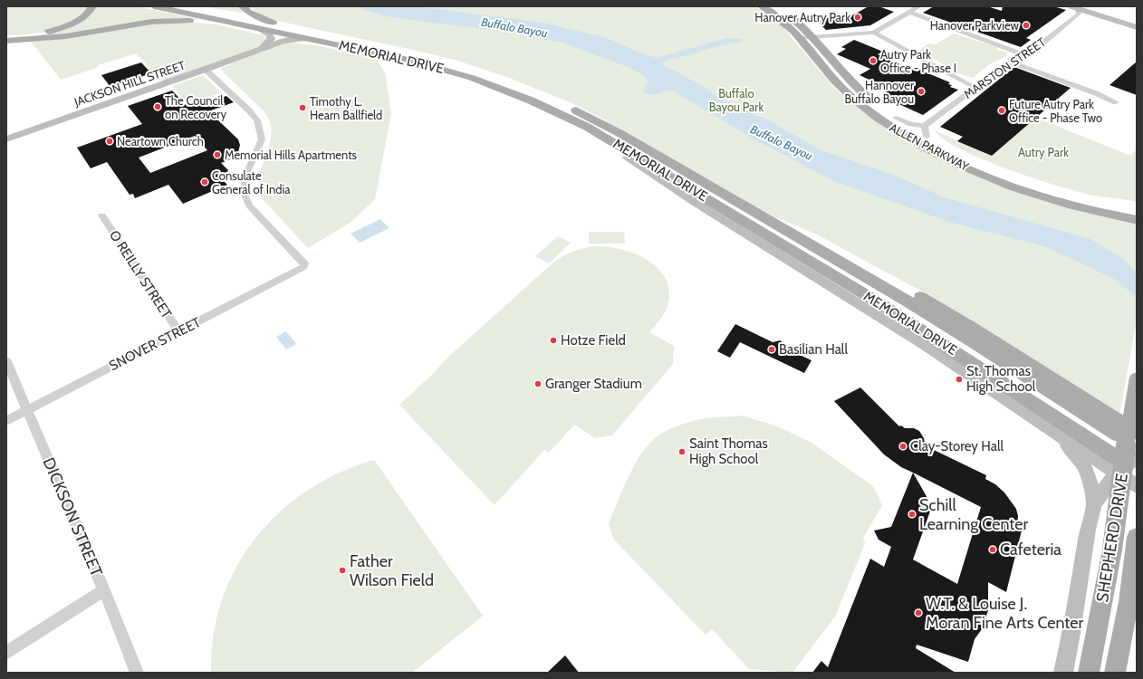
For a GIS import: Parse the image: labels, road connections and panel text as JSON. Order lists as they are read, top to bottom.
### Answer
{
  "streets": {
    "main road": ["MEMORIAL DRIVE", "ALLEN PARKWAY", "SHEPHERD DRIVE"],
    "street": [
      "MARSTON STREET",
      "JACKSON HILL STREET",
      "O REILLY STREET",
      "SNOVER STREET",
      "DICKSON STREET"
    ]
  },
  "crossings": [
    ["MEMORIAL DRIVE", "JACKSON HILL STREET"],
    ["MARSTON STREET", "ALLEN PARKWAY"],
    ["JACKSON HILL STREET", "SNOVER STREET"],
    ["O REILLY STREET", "SNOVER STREET"],
    ["SNOVER STREET", "DICKSON STREET"]
  ],
  "water": ["Buffalo Bayou"],
  "parks": ["Buffalo Bayou Park", "Autry Park"],
  "places": [
    "Hanover Autry Park",
    "Hanover Parkview",
    "Autry Park Office - Phase I",
    "Hannover Buffalo Bayou",
    "The Council on Recovery",
    "Timothy L. Hearn Ballfield",
    "Future Autry Park Office - Phase Two",
    "Neartown Church",
    "Memorial Hills Apartments",
    "Consulate General of India",
    "Hotze Field",
    "Basilian Hall",
    "St. Thomas High School",
    "Granger Stadium",
    "Clay-Storey Hall",
    "Saint Thomas High School",
    "Schill Learning Center",
    "Cafeteria",
    "Father Wilson Field",
    "W.T. & Louise J. Moran Fine Arts Center"
  ]
}
